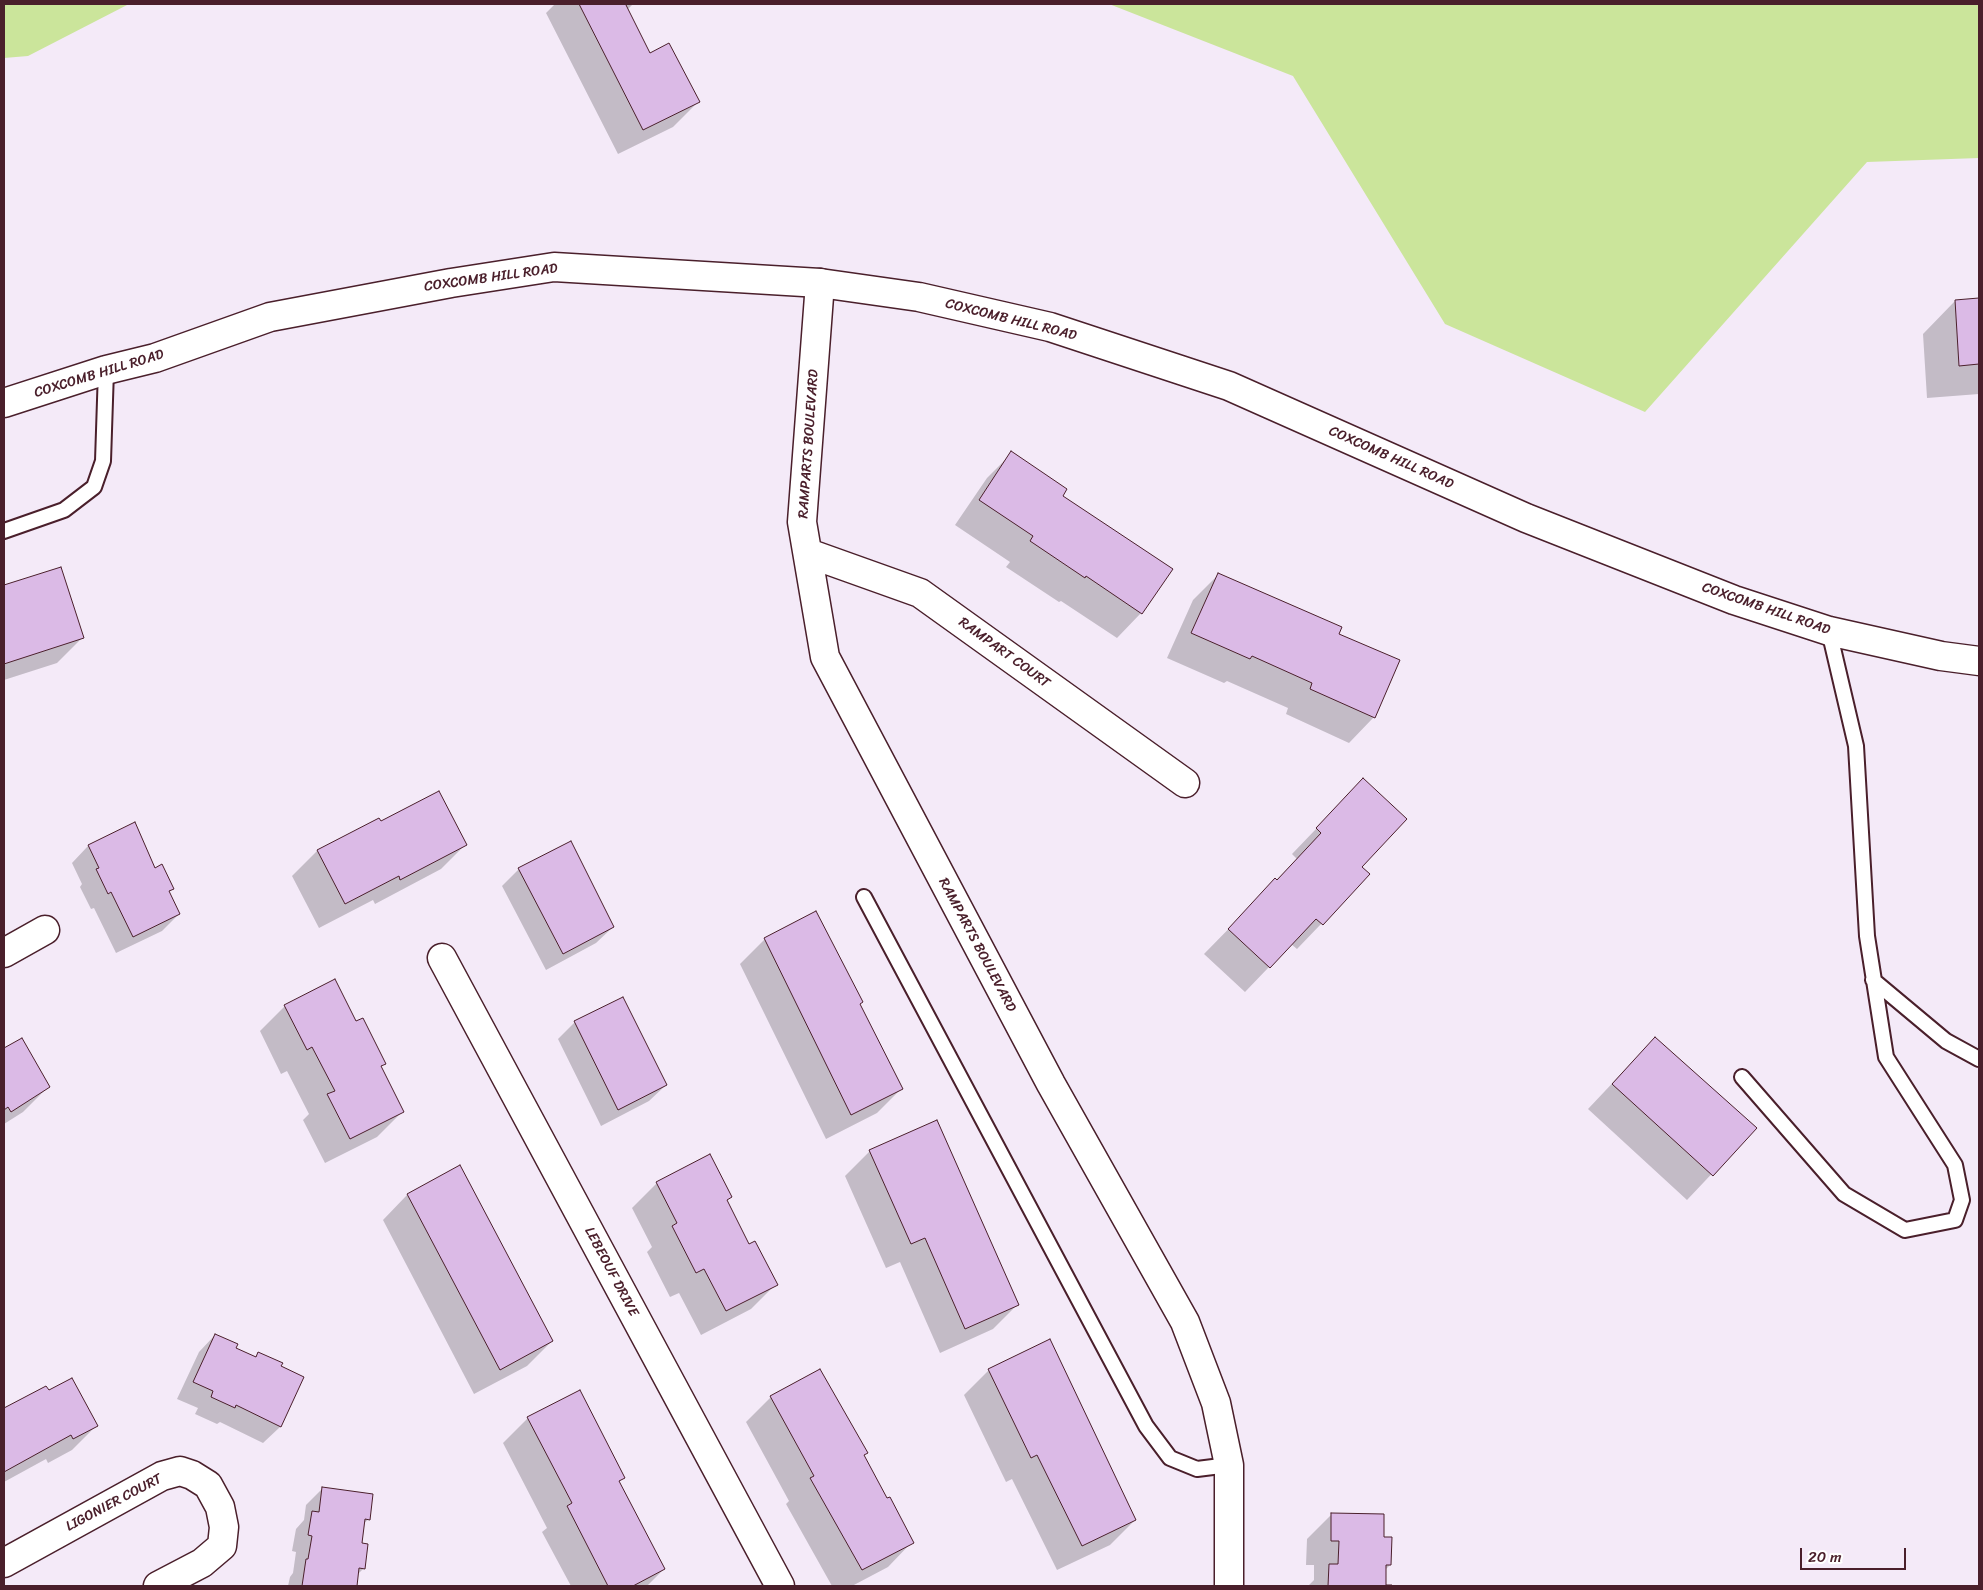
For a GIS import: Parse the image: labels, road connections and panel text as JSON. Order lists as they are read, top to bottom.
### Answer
{
  "streets": {
    "street": [
      "COXCOMB HILL ROAD",
      "RAMPARTS BOULEVARD",
      "RAMPART COURT",
      "LEBEOUF DRIVE",
      "LIGONIER COURT"
    ]
  },
  "crossings": [
    ["COXCOMB HILL ROAD", "RAMPARTS BOULEVARD"],
    ["RAMPARTS BOULEVARD", "RAMPART COURT"]
  ],
  "scale_bar": "20 m"
}
